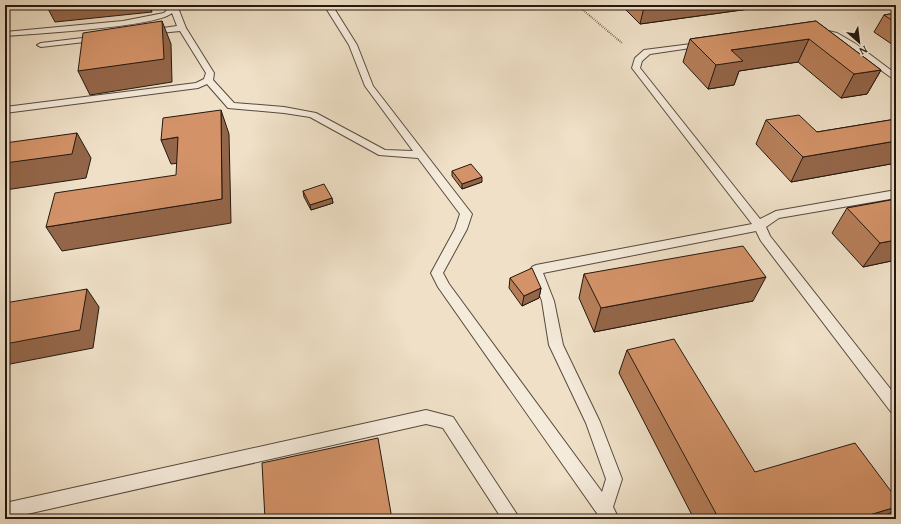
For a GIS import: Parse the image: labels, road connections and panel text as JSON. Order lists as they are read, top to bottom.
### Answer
{
  "north": "bottom right"
}
